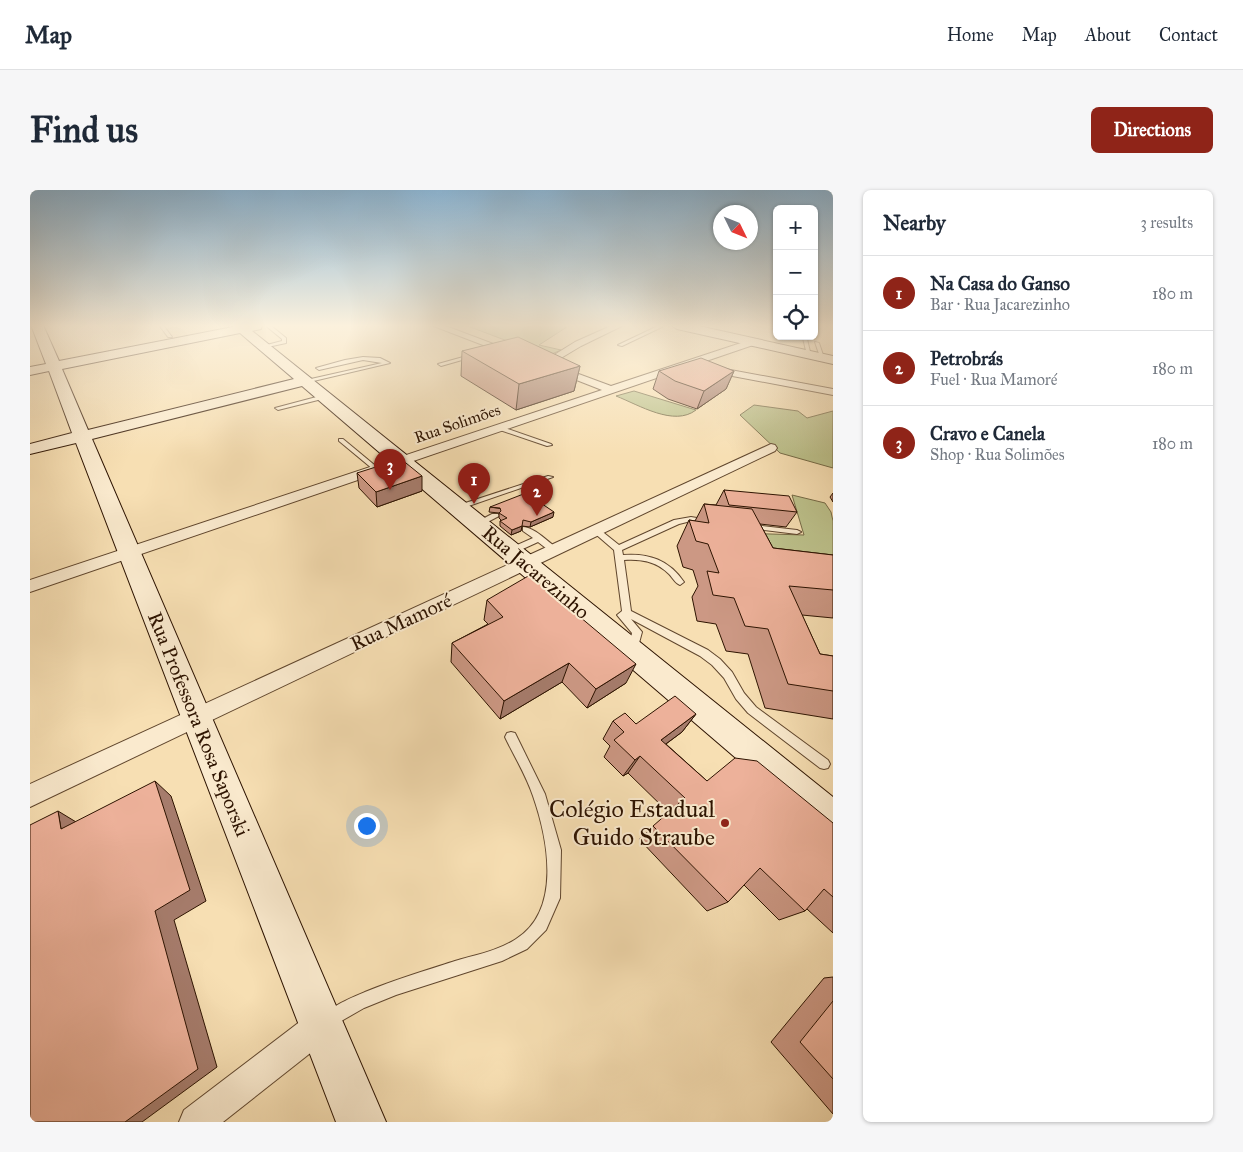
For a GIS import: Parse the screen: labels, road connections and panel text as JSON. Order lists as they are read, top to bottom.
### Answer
{
  "streets": {
    "street": [
      "Rua Solimões",
      "Rua Jacarezinho",
      "Rua Mamoré",
      "Rua Professora Rosa Saporski"
    ]
  },
  "crossings": [
    ["Rua Solimões", "Rua Jacarezinho"],
    ["Rua Solimões", "Rua Professora Rosa Saporski"],
    ["Rua Jacarezinho", "Rua Mamoré"],
    ["Rua Mamoré", "Rua Professora Rosa Saporski"]
  ],
  "places": ["Colégio Estadual Guido Straube"],
  "north": "bottom right",
  "page": {
    "header": "Map",
    "nav": [
      "Home",
      "Map",
      "About",
      "Contact"
    ],
    "buttons": "Directions",
    "title": "Find us",
    "heading": ["Nearby", "3 results"],
    "map_buttons": ["+", "−"],
    "list": [
      {
        "mark": "1",
        "name": "Na Casa do Ganso",
        "note": "Bar · Rua Jacarezinho",
        "value": "180 m"
      },
      {
        "mark": "2",
        "name": "Petrobrás",
        "note": "Fuel · Rua Mamoré",
        "value": "180 m"
      },
      {
        "mark": "3",
        "name": "Cravo e Canela",
        "note": "Shop · Rua Solimões",
        "value": "180 m"
      }
    ],
    "pins": ["3", "1", "2"]
  }
}
